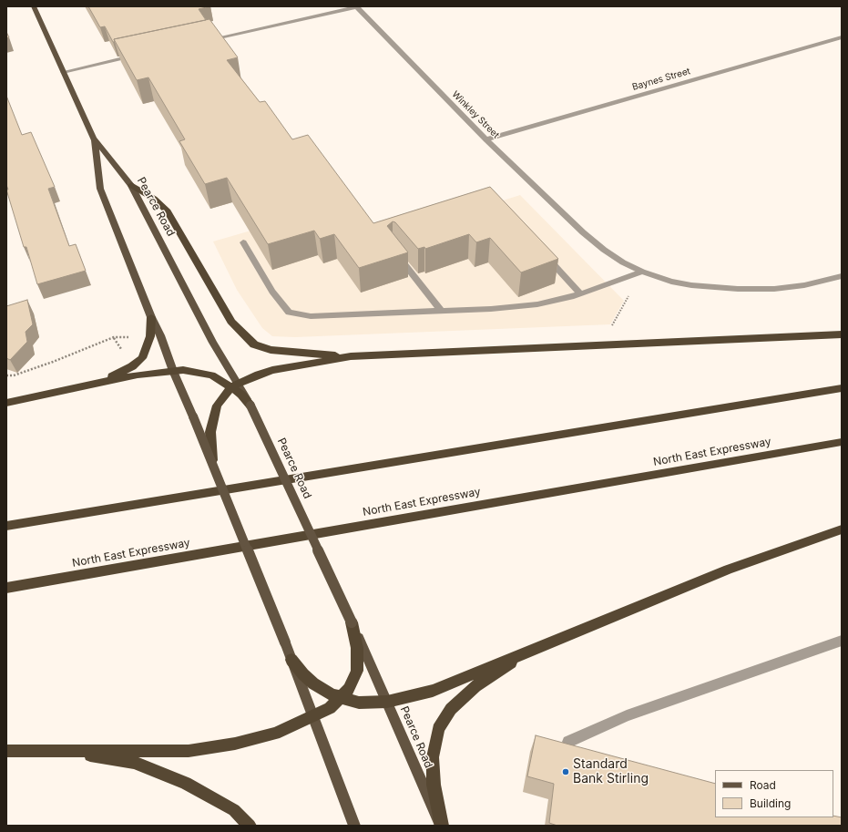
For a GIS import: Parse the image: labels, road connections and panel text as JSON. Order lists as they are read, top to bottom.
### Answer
{
  "streets": {
    "highway": ["North East Expressway"],
    "main road": ["Pearce Road"],
    "street": ["Baynes Street", "Winkley Street"]
  },
  "crossings": [
    ["Baynes Street", "Winkley Street"]
  ],
  "places": ["Standard Bank Stirling"],
  "legend": ["Road", "Building"]
}
